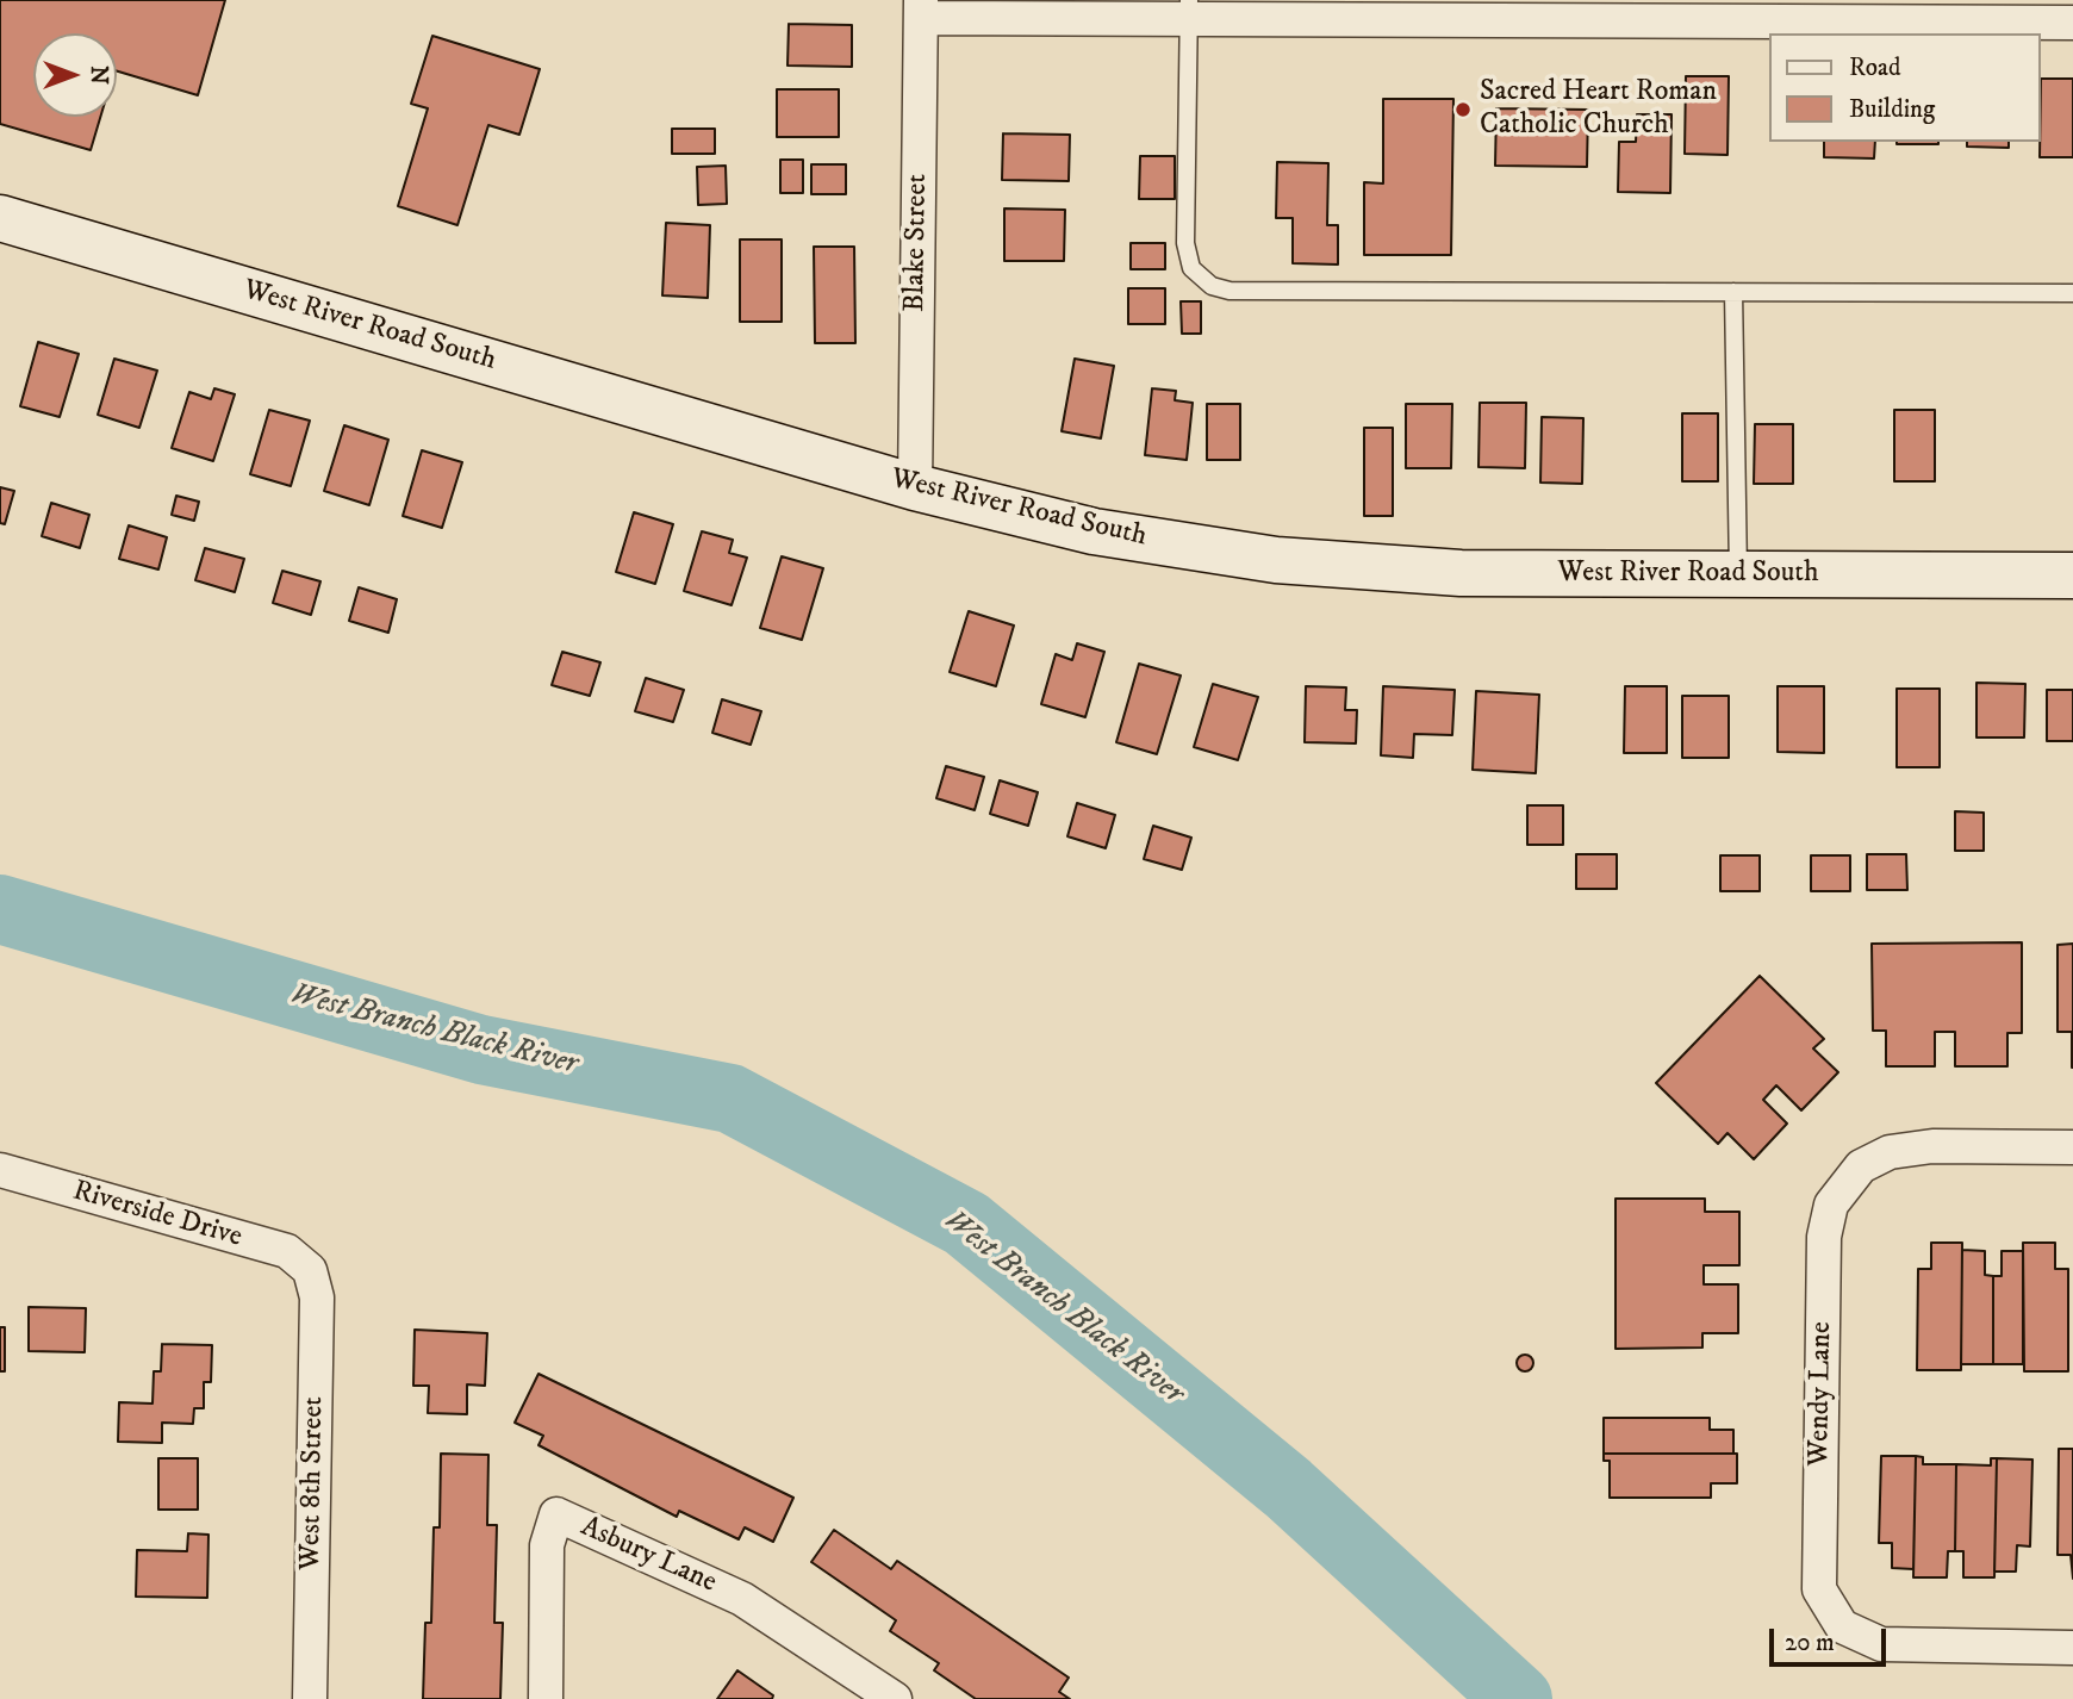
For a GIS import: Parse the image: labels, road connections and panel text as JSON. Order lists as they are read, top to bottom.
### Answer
{
  "streets": {
    "main road": ["West River Road South"],
    "street": [
      "Blake Street",
      "Riverside Drive",
      "Wendy Lane",
      "West 8th Street",
      "Asbury Lane"
    ]
  },
  "crossings": [
    ["Blake Street", "West River Road South"],
    ["Riverside Drive", "West 8th Street"]
  ],
  "water": ["West Branch Black River"],
  "places": ["Sacred Heart Roman Catholic Church"],
  "legend": ["Road", "Building"],
  "scale_bar": "20 m",
  "north": "right"
}
